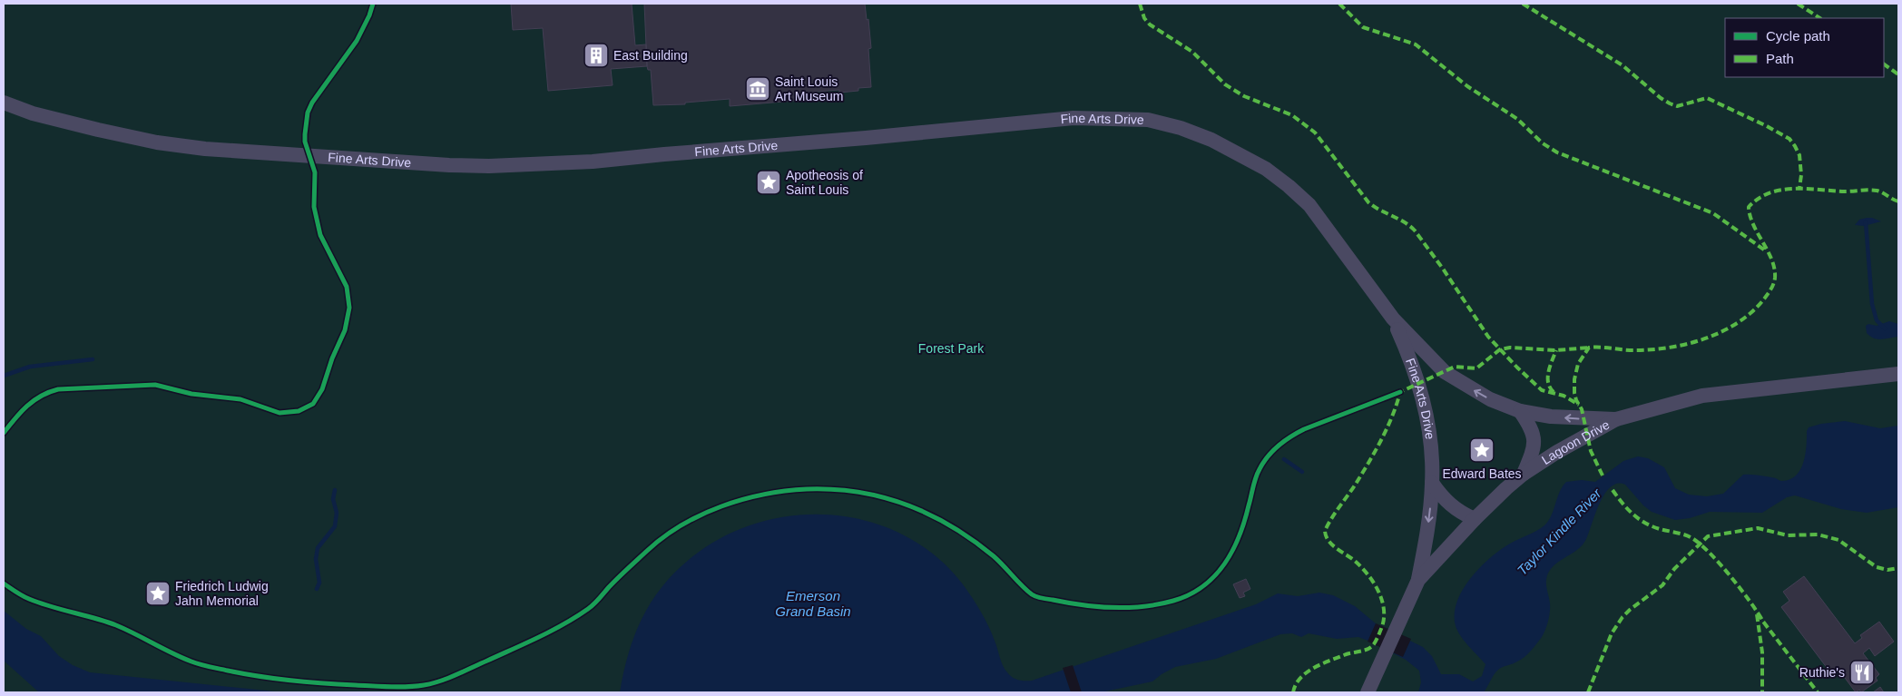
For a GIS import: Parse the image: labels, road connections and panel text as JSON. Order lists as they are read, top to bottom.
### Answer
{
  "streets": {
    "street": ["Fine Arts Drive", "Lagoon Drive"]
  },
  "crossings": [
    ["Fine Arts Drive", "Lagoon Drive"]
  ],
  "water": ["Taylor Kindle River", "Emerson Grand Basin"],
  "parks": ["Forest Park"],
  "places": {
    "building": ["East Building"],
    "museum": ["Saint Louis Art Museum"],
    "place": ["Apotheosis of Saint Louis", "Edward Bates", "Friedrich Ludwig Jahn Memorial"],
    "restaurant": ["Ruthie's"]
  },
  "legend": ["Cycle path", "Path"]
}
